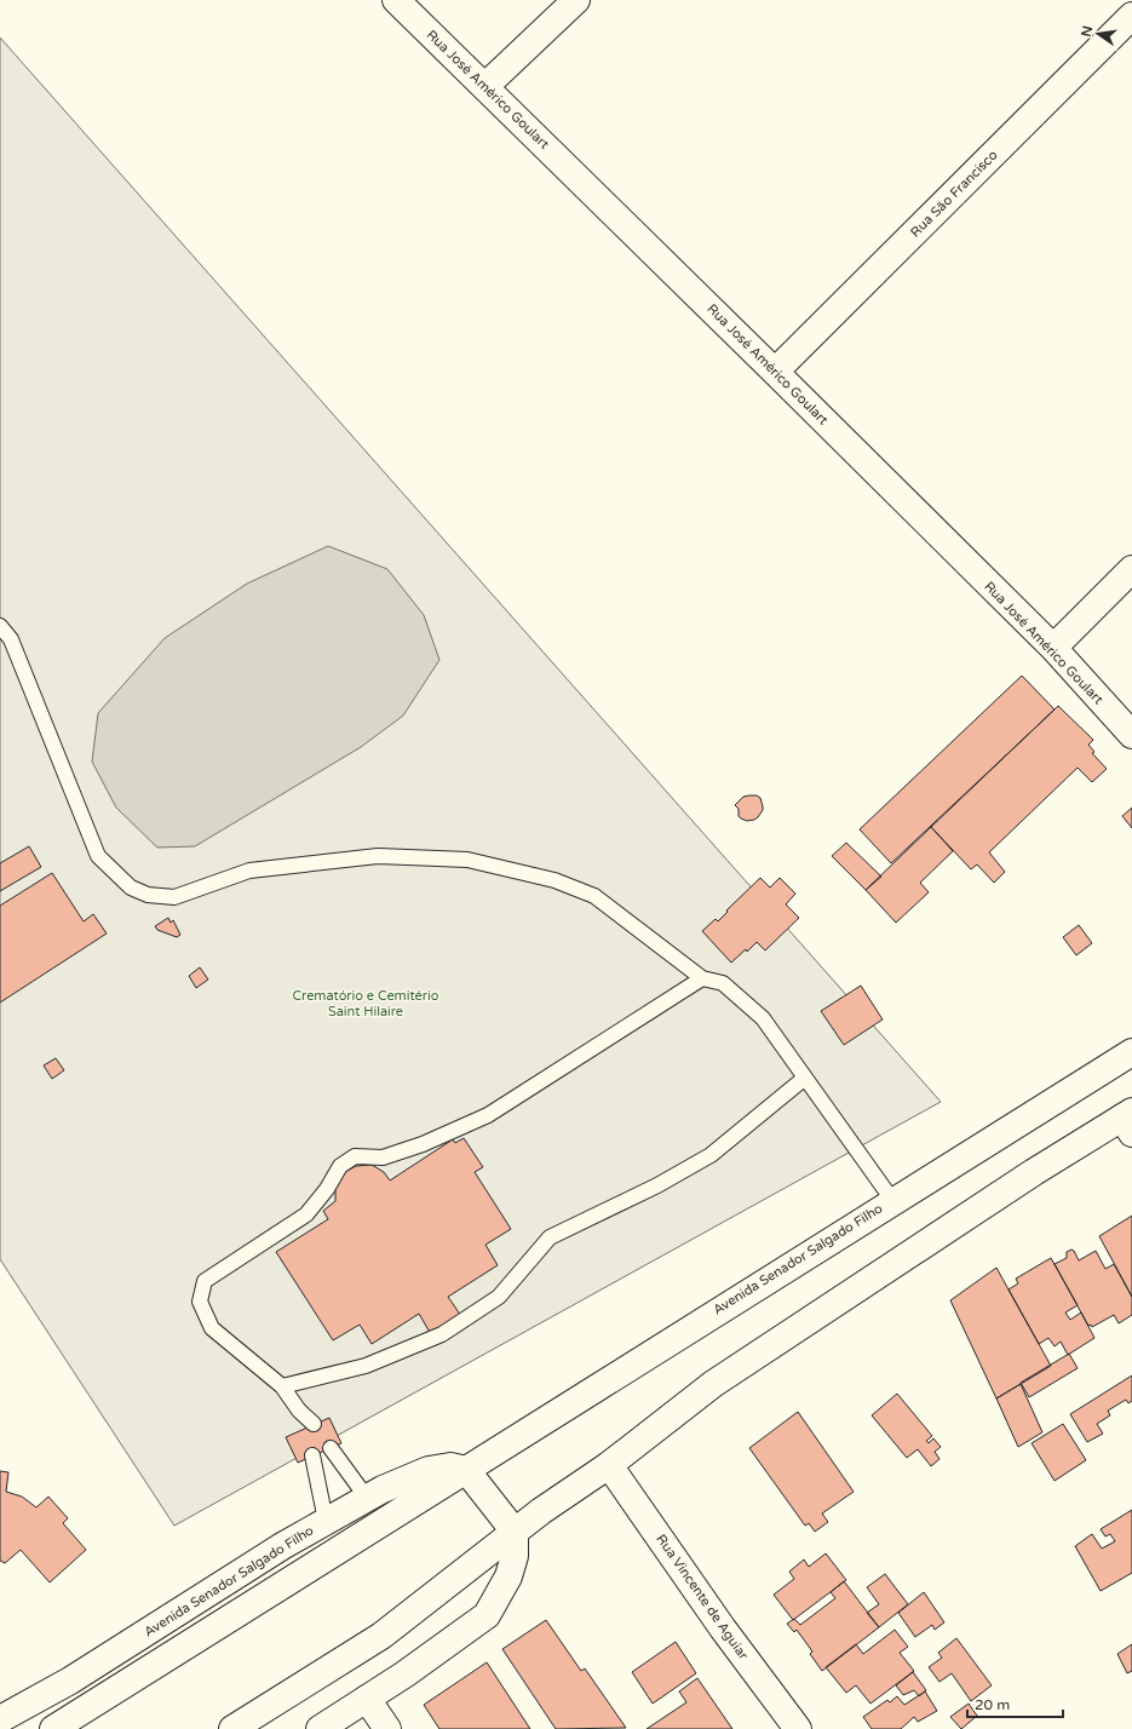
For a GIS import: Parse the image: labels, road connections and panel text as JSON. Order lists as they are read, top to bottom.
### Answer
{
  "streets": {
    "street": [
      "Rua José Américo Goulart",
      "Rua São Francisco",
      "Avenida Senador Salgado Filho",
      "Rua Vincente de Aguiar"
    ]
  },
  "crossings": [
    ["Rua José Américo Goulart", "Rua São Francisco"]
  ],
  "parks": ["Crematório e Cemitério Saint Hilaire"],
  "scale_bar": "20 m",
  "north": "left"
}
